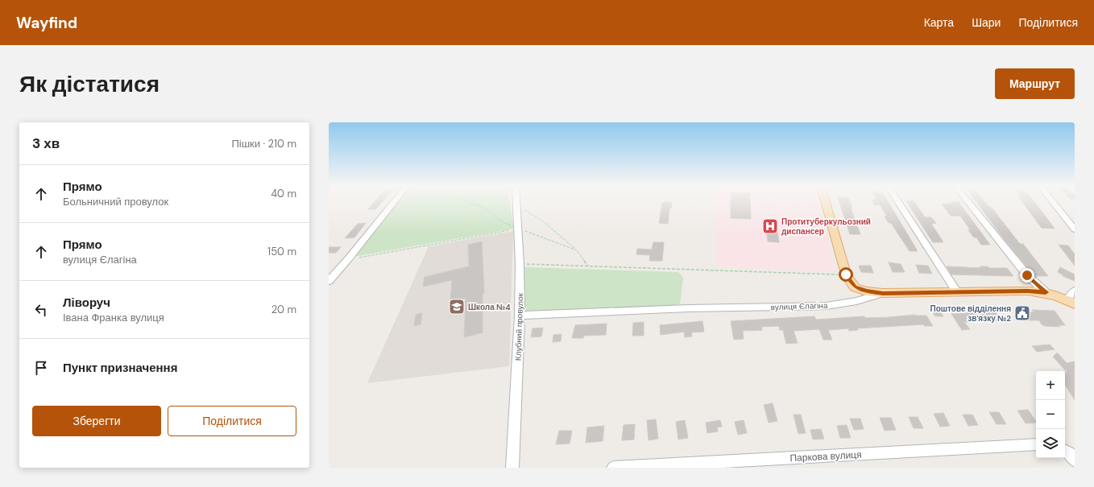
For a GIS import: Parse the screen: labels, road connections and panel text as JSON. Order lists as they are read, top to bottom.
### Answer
{
  "streets": {
    "main road": ["вулиця Єлагіна"],
    "street": ["Клубний провулок", "Паркова вулиця"]
  },
  "crossings": [
    ["вулиця Єлагіна", "Клубний провулок"]
  ],
  "places": {
    "hospital": ["Протитуберкульозний диспансер"],
    "school or university": ["Школа №4"],
    "public building": ["Поштове відділення зв'язку №2"]
  },
  "page": {
    "header": "Wayfind",
    "nav": ["Карта", "Шари", "Поділитися"],
    "buttons": [
      "Маршрут",
      ["Зберегти", "Поділитися"]
    ],
    "title": "Як дістатися",
    "heading": ["3 хв", "Пішки · 210 m"],
    "list": [
      ["Прямо", "Больничний провулок", "40 m"],
      ["Прямо", "вулиця Єлагіна", "150 m"],
      ["Ліворуч", "Івана Франка вулиця", "20 m"],
      "Пункт призначення"
    ],
    "map_buttons": ["+", "−"]
  }
}
